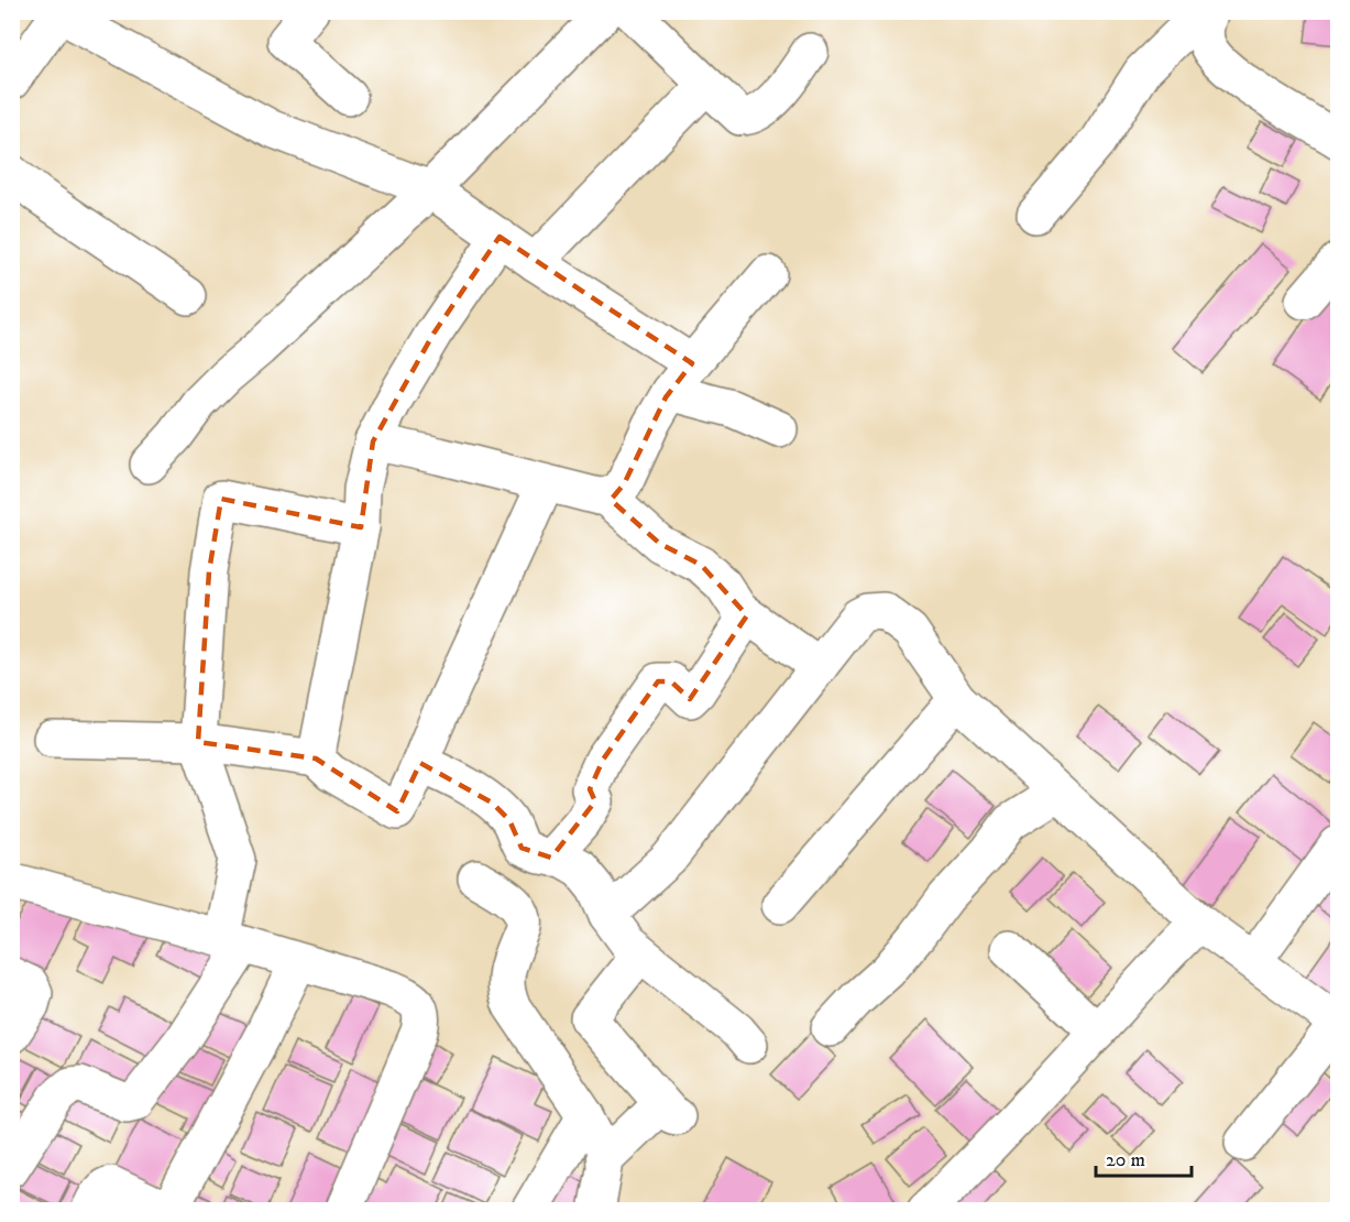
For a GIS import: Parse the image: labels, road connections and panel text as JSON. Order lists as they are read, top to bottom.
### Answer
{
  "scale_bar": "20 m"
}
